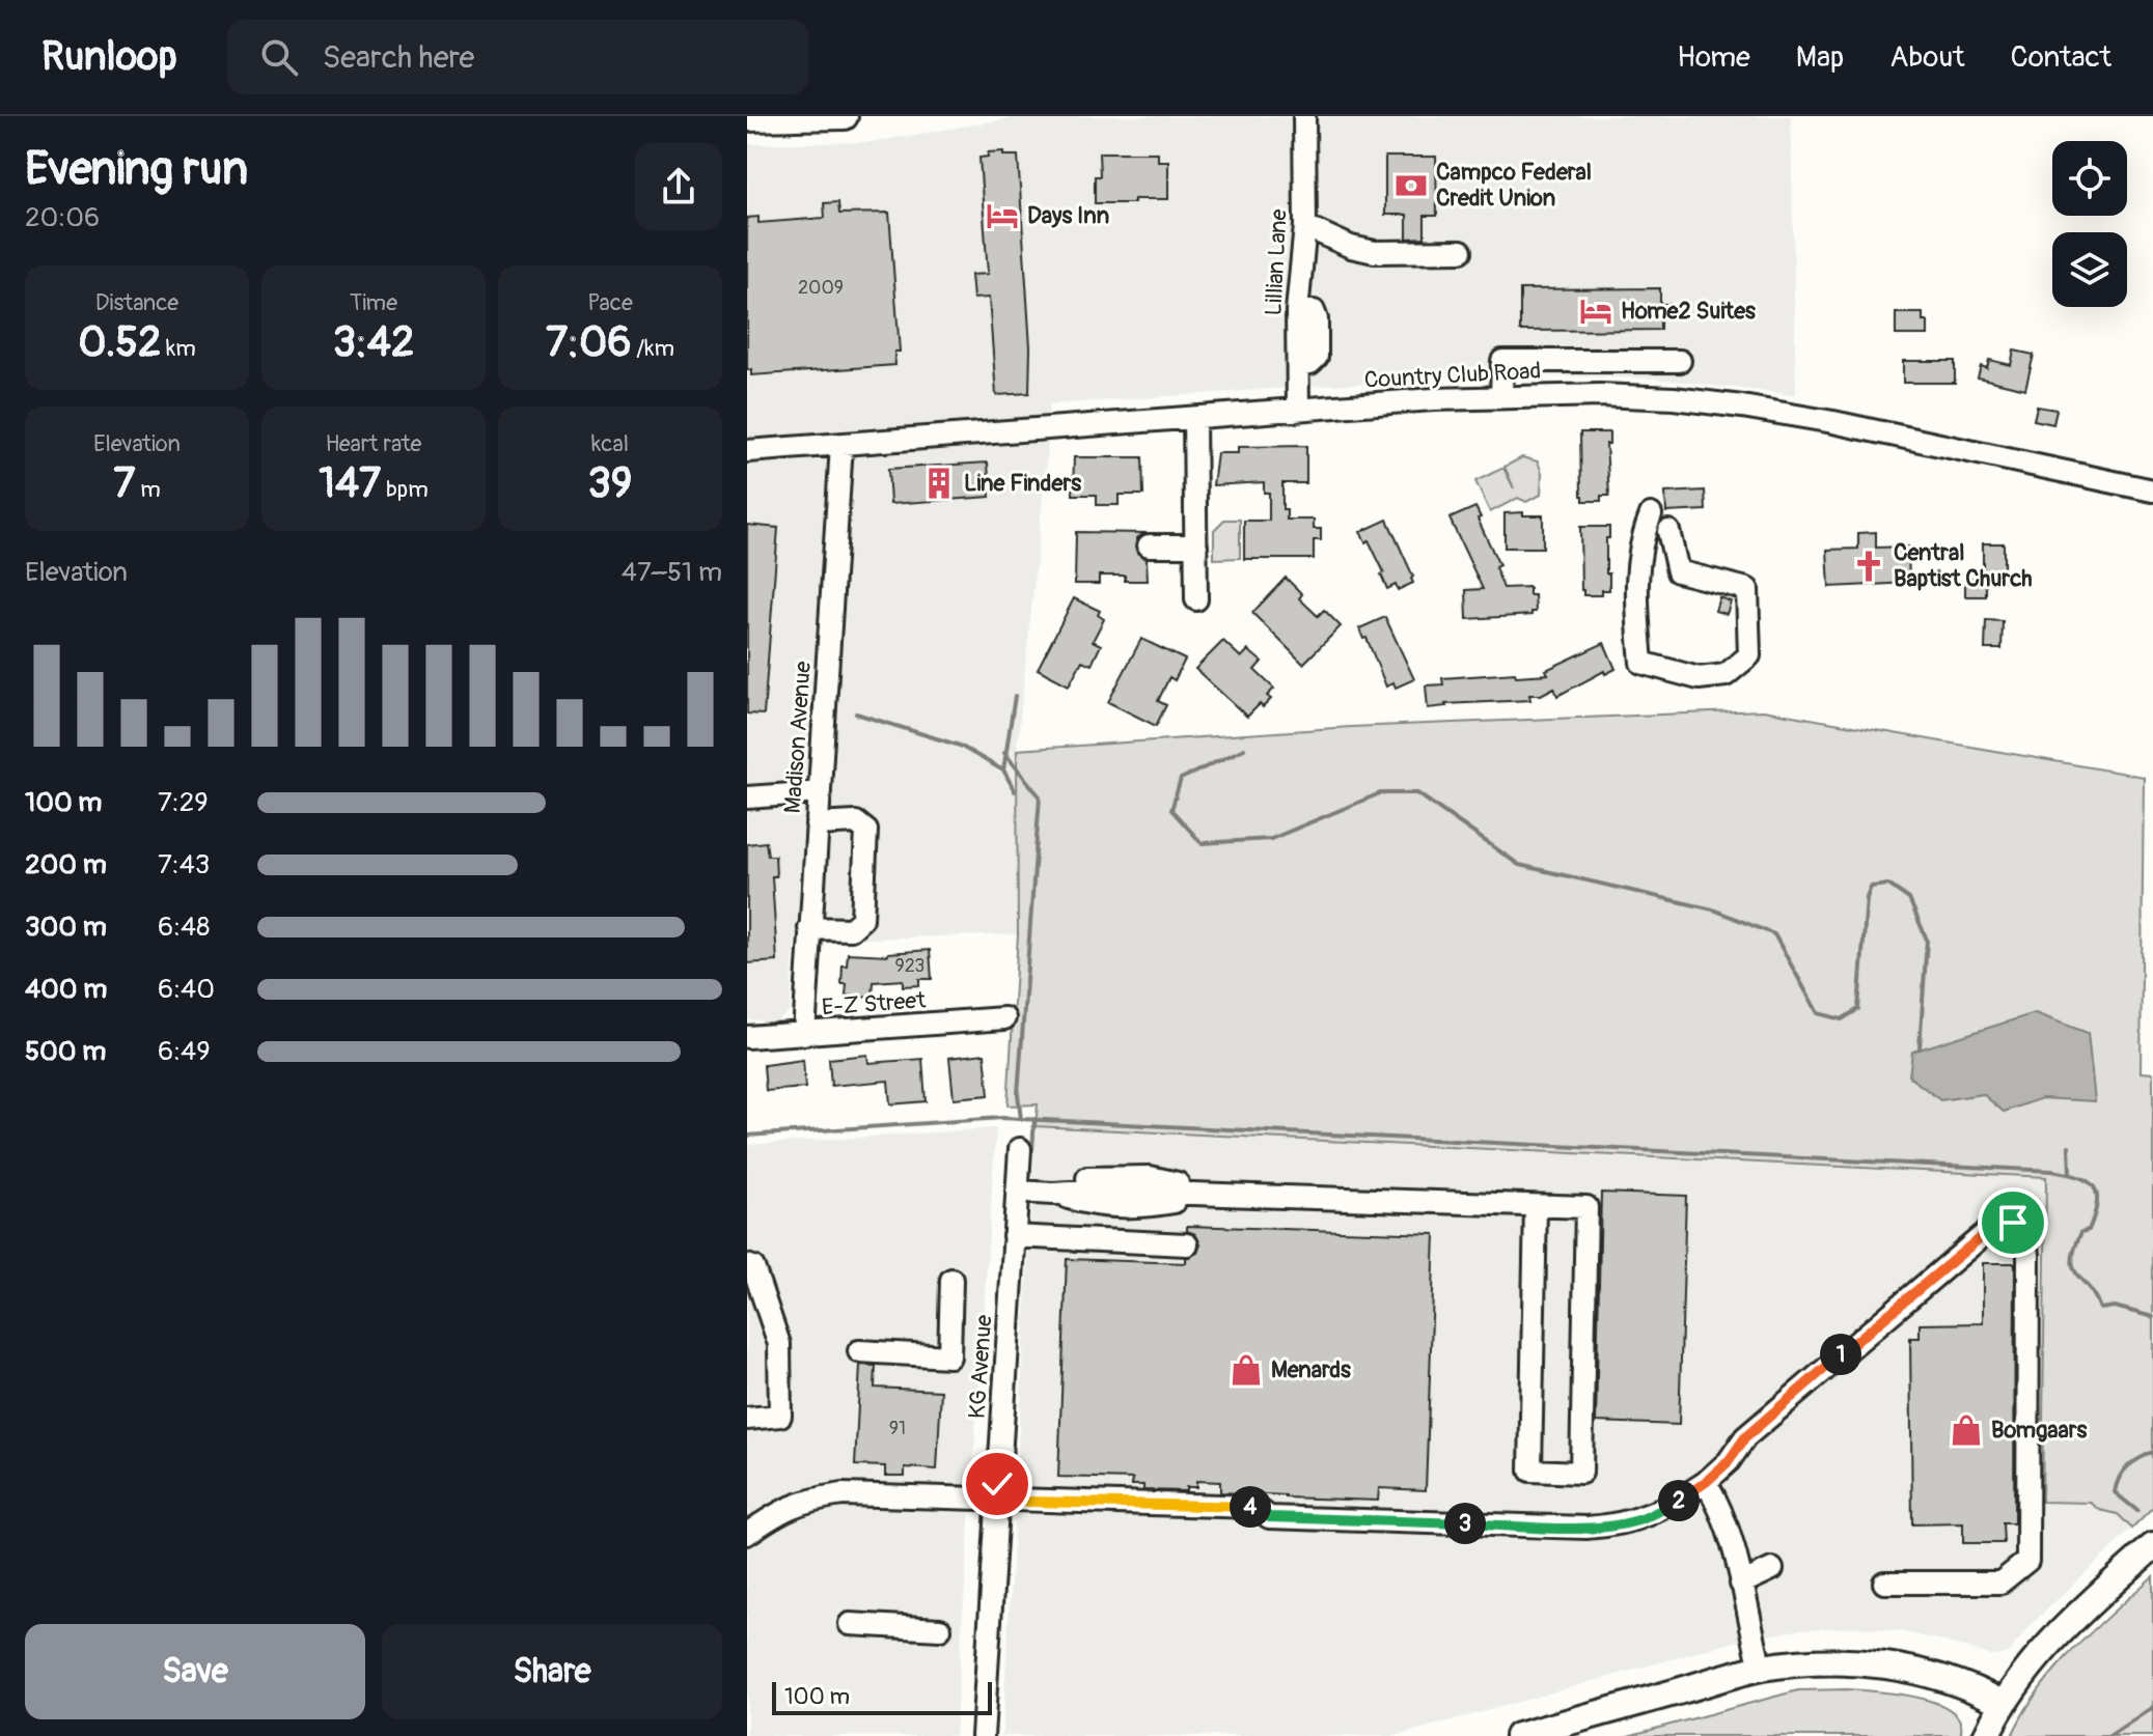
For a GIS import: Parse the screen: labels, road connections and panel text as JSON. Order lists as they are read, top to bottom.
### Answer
{
  "streets": {
    "street": [
      "Lillian Lane",
      "Country Club Road",
      "Madison Avenue",
      "E-Z Street",
      "KG Avenue"
    ]
  },
  "crossings": [
    ["Lillian Lane", "Country Club Road"],
    ["Country Club Road", "Madison Avenue"],
    ["Madison Avenue", "E-Z Street"]
  ],
  "places": {
    "bank": ["Campco Federal Credit Union"],
    "hotel": ["Days Inn", "Home2 Suites"],
    "building": ["Line Finders"],
    "church": ["Central Baptist Church"],
    "shop": ["Menards", "Bomgaars"]
  },
  "house_numbers": ["2009", "923", "91"],
  "scale_bar": "100 m",
  "page": {
    "header": "Runloop",
    "search": "Search here",
    "nav": [
      "Home",
      "Map",
      "About",
      "Contact"
    ],
    "heading": ["Evening run", "20:06"],
    "stats": [
      ["Distance", "0.52 km"],
      ["Time", "3:42"],
      ["Pace", "7:06 /km"],
      ["Elevation", "7 m"],
      ["Heart rate", "147 bpm"],
      ["kcal", "39"]
    ],
    "chart": ["Elevation", "47–51 m"],
    "list": [
      {
        "name": "100 m",
        "note": "7:29"
      },
      {
        "name": "200 m",
        "note": "7:43"
      },
      {
        "name": "300 m",
        "note": "6:48"
      },
      {
        "name": "400 m",
        "note": "6:40"
      },
      {
        "name": "500 m",
        "note": "6:49"
      }
    ],
    "pins": [
      "1",
      "2",
      "4",
      "3"
    ],
    "buttons": ["Save", "Share"],
    "scale": "100 m"
  }
}
